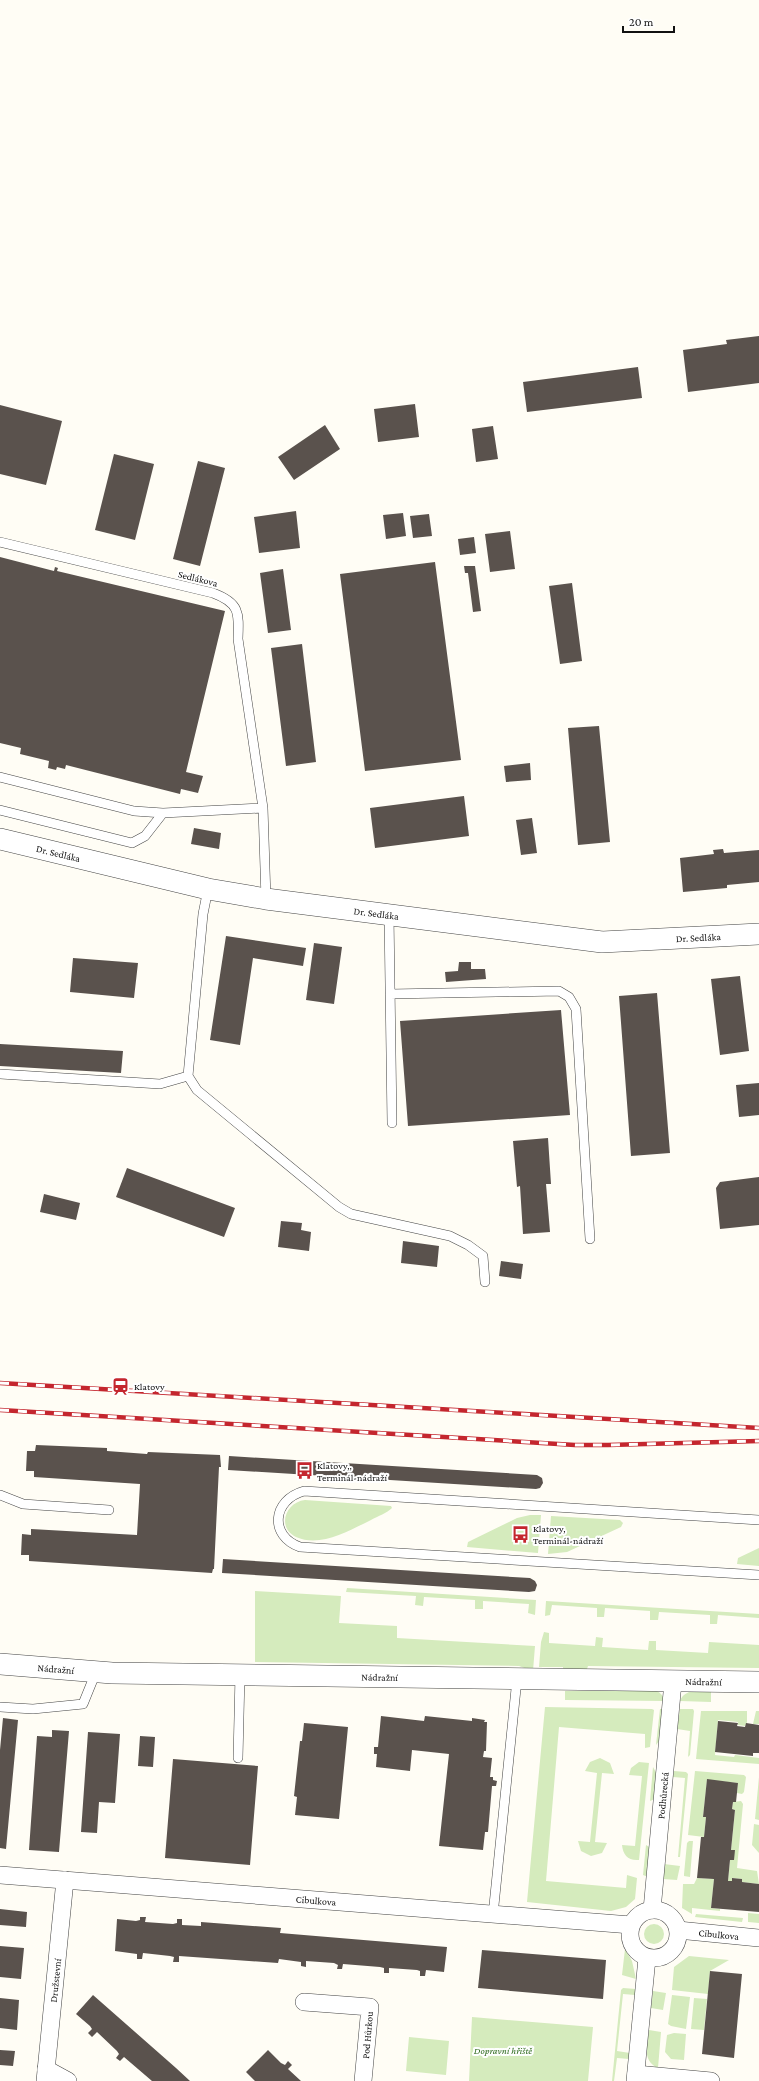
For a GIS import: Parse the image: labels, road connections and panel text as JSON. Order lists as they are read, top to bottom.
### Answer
{
  "streets": {
    "street": [
      "Dr. Sedláka",
      "Nádražní",
      "Podhůrecká",
      "Cibulkova",
      "Družstevní",
      "Pod Hůrkou"
    ],
    "lane": ["Sedlákova"]
  },
  "crossings": [
    ["Sedlákova", "Dr. Sedláka"],
    ["Nádražní", "Podhůrecká"],
    ["Podhůrecká", "Cibulkova"],
    ["Cibulkova", "Družstevní"]
  ],
  "parks": ["Dopravní hřiště"],
  "places": {
    "station": ["Klatovy"],
    "bus stop": ["Klatovy,, Terminál-nádraží", "Klatovy, Terminál-nádraží"]
  },
  "scale_bar": "20 m"
}
